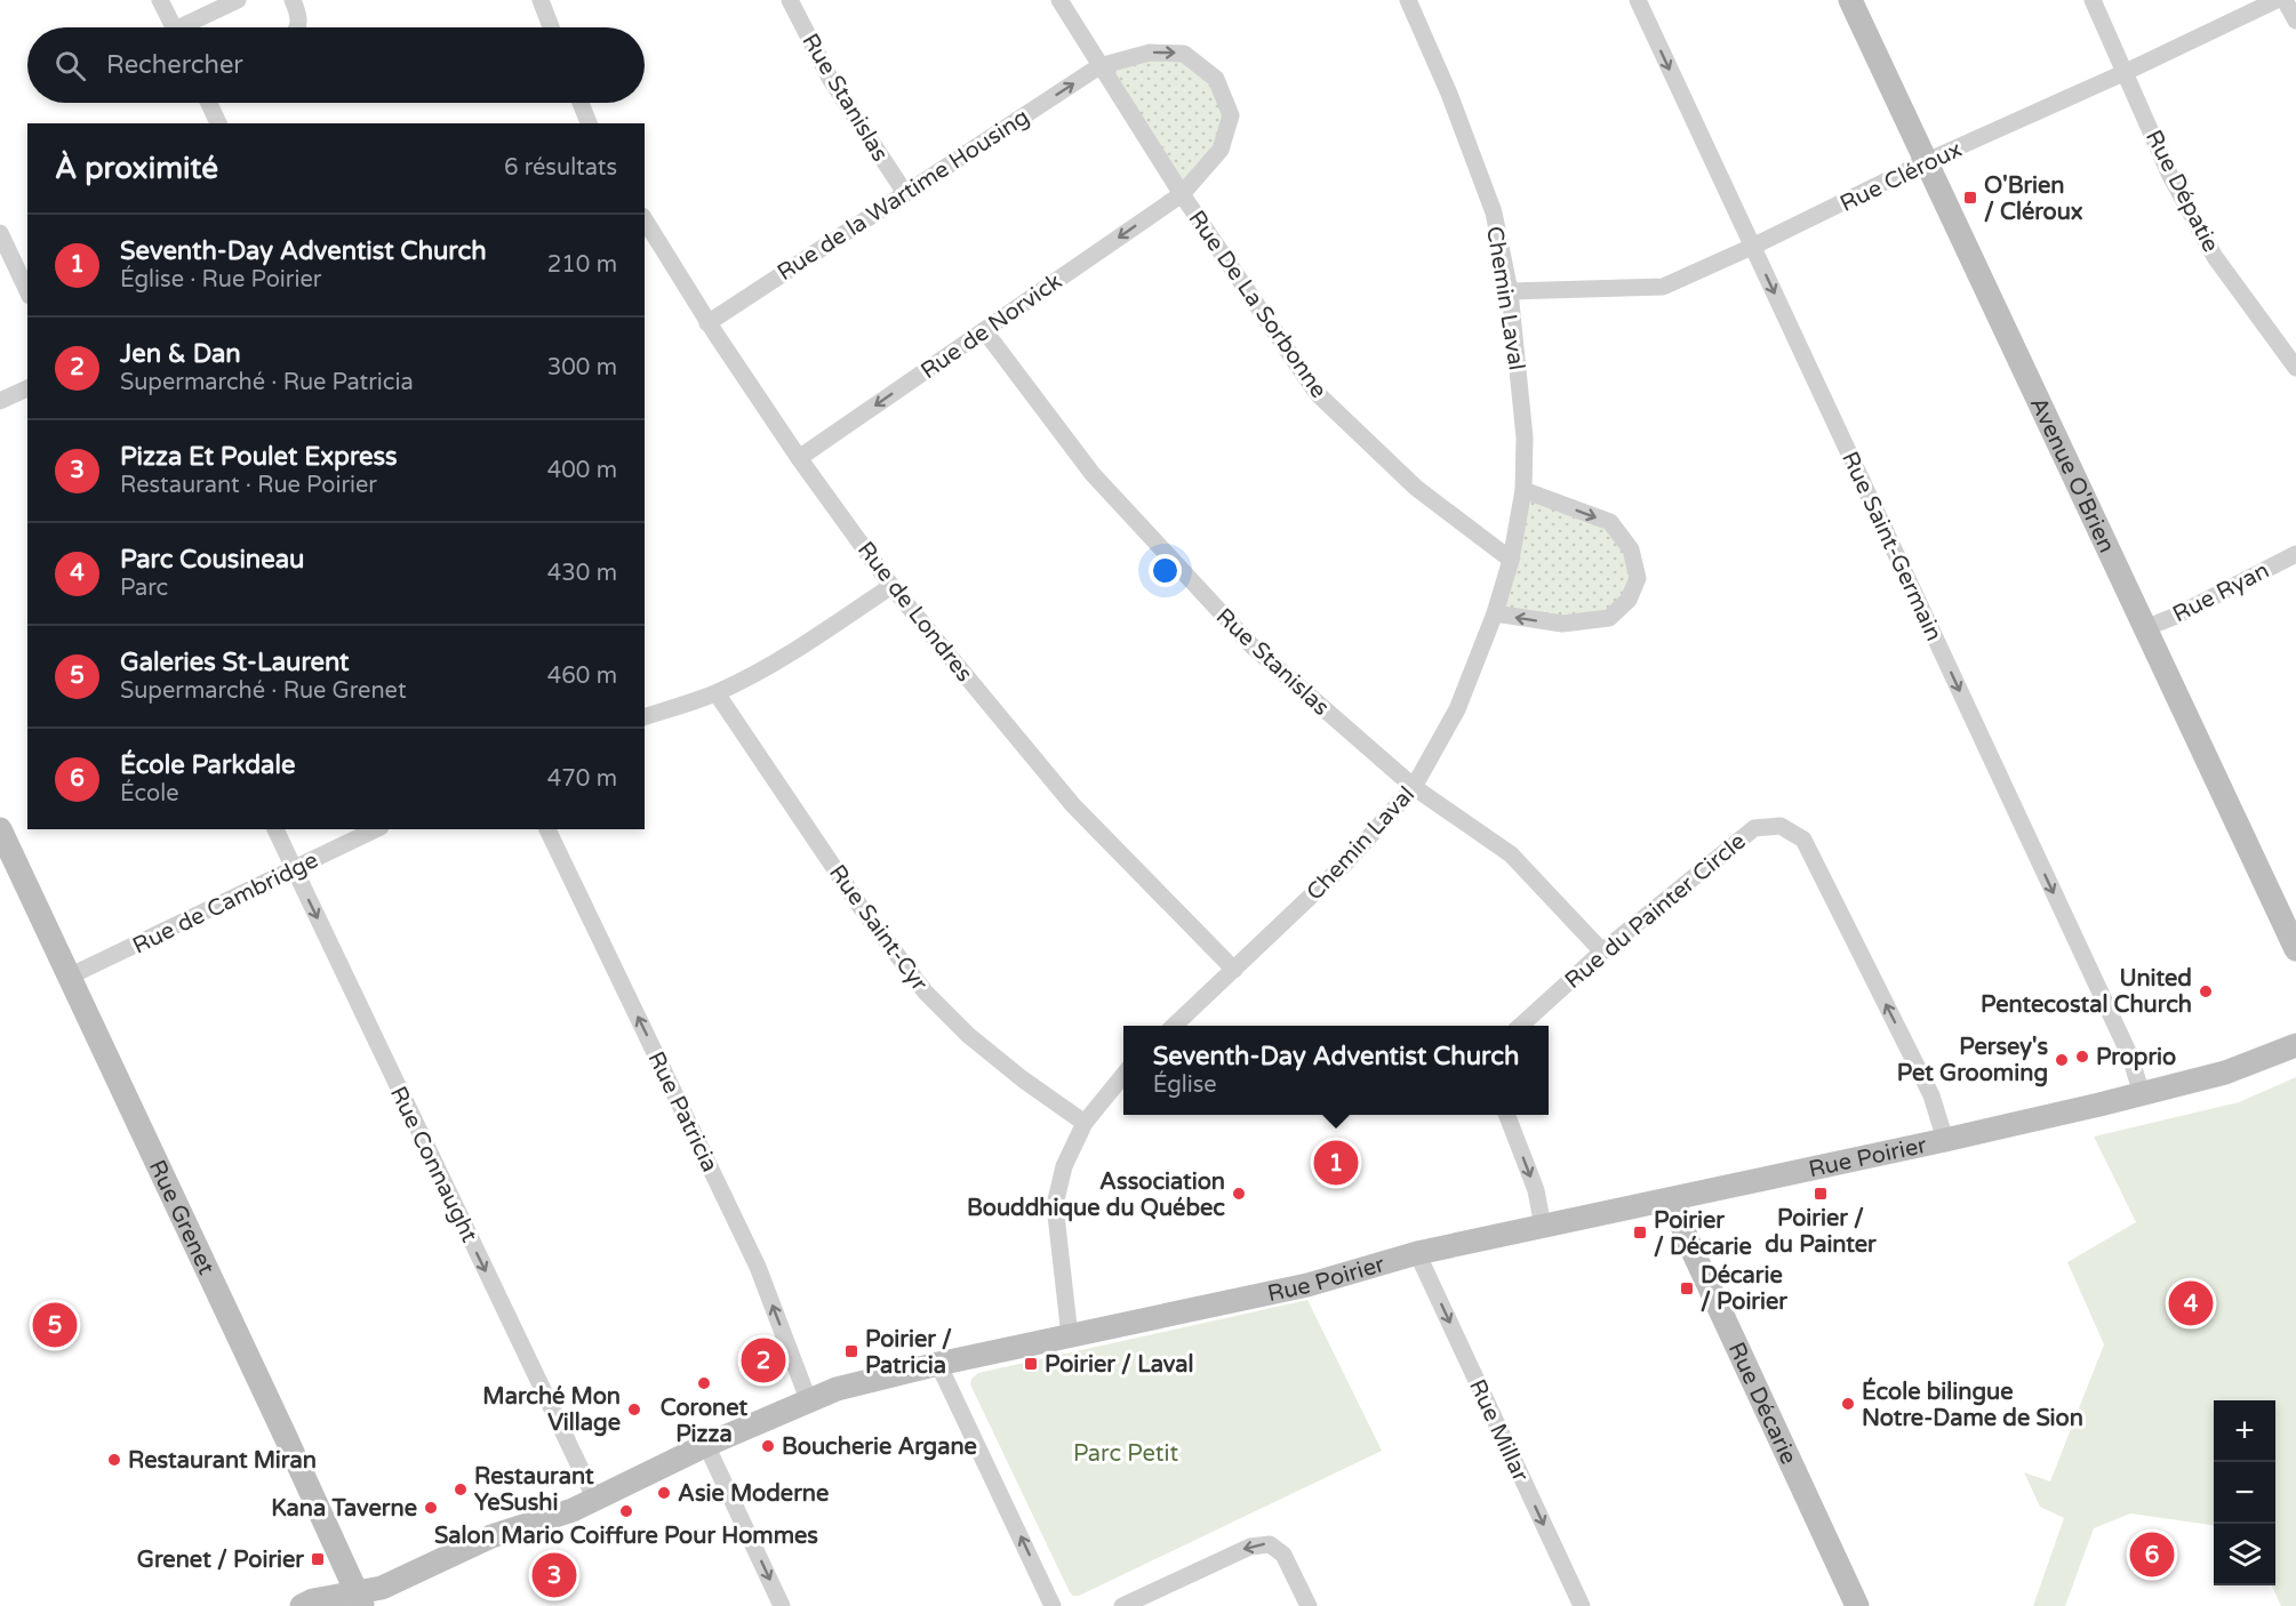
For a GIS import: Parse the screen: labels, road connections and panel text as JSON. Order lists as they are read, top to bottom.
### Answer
{
  "streets": {
    "street": [
      "Rue Stanislas",
      "Rue Cléroux",
      "Rue Dépatie",
      "Rue de la Wartime Housing",
      "Chemin Laval",
      "Rue De La Sorbonne",
      "Rue de Norvick",
      "Avenue O'Brien",
      "Rue Saint-Germain",
      "Rue Ryan",
      "Rue de Londres",
      "Rue de Cambridge",
      "Rue du Painter Circle",
      "Rue Saint-Cyr",
      "Rue Patricia",
      "Rue Poirier",
      "Rue Connaught",
      "Rue Grenet",
      "Rue Décarie",
      "Rue Millar"
    ]
  },
  "crossings": [
    ["Rue Stanislas", "Rue de la Wartime Housing"],
    ["Rue Stanislas", "Chemin Laval"],
    ["Rue Stanislas", "Rue de Norvick"],
    ["Rue Stanislas", "Rue du Painter Circle"],
    ["Rue Cléroux", "Rue Dépatie"],
    ["Rue Cléroux", "Chemin Laval"],
    ["Rue Cléroux", "Avenue O'Brien"],
    ["Rue Cléroux", "Rue Saint-Germain"],
    ["Rue de la Wartime Housing", "Rue De La Sorbonne"],
    ["Rue de la Wartime Housing", "Rue de Londres"],
    ["Chemin Laval", "Rue De La Sorbonne"],
    ["Chemin Laval", "Rue de Londres"],
    ["Rue De La Sorbonne", "Rue de Norvick"],
    ["Rue de Norvick", "Rue de Londres"],
    ["Avenue O'Brien", "Rue Ryan"],
    ["Rue Saint-Germain", "Rue Poirier"],
    ["Rue de Cambridge", "Rue Connaught"],
    ["Rue de Cambridge", "Rue Grenet"],
    ["Rue du Painter Circle", "Rue Poirier"],
    ["Rue Patricia", "Rue Poirier"],
    ["Rue Poirier", "Rue Connaught"],
    ["Rue Poirier", "Rue Grenet"],
    ["Rue Poirier", "Rue Décarie"],
    ["Rue Poirier", "Rue Millar"]
  ],
  "one_way": [
    "Rue de la Wartime Housing",
    "Rue de Norvick",
    "Rue Saint-Germain",
    "Rue Patricia",
    "Rue Connaught",
    "Rue Millar"
  ],
  "parks": ["Parc Petit"],
  "places": {
    "transit": [
      "O'Brien / Cléroux",
      "Poirier / du Painter",
      "Poirier / Décarie",
      "Décarie / Poirier",
      "Poirier / Patricia",
      "Poirier / Laval",
      "Grenet / Poirier"
    ],
    "other": [
      "United Pentecostal Church",
      "Proprio",
      "Persey's Pet Grooming",
      "Association Bouddhique du Québec",
      "Coronet Pizza",
      "École bilingue Notre-Dame de Sion",
      "Marché Mon Village",
      "Boucherie Argane",
      "Restaurant Miran",
      "Restaurant YeSushi",
      "Asie Moderne",
      "Kana Taverne",
      "Salon Mario Coiffure Pour Hommes"
    ]
  },
  "page": {
    "search": "Rechercher",
    "heading": ["À proximité", "6 résultats"],
    "list": [
      {
        "mark": "1",
        "name": "Seventh-Day Adventist Church",
        "note": "Église · Rue Poirier",
        "value": "210 m"
      },
      {
        "mark": "2",
        "name": "Jen & Dan",
        "note": "Supermarché · Rue Patricia",
        "value": "300 m"
      },
      {
        "mark": "3",
        "name": "Pizza Et Poulet Express",
        "note": "Restaurant · Rue Poirier",
        "value": "400 m"
      },
      {
        "mark": "4",
        "name": "Parc Cousineau",
        "note": "Parc",
        "value": "430 m"
      },
      {
        "mark": "5",
        "name": "Galeries St-Laurent",
        "note": "Supermarché · Rue Grenet",
        "value": "460 m"
      },
      {
        "mark": "6",
        "name": "École Parkdale",
        "note": "École",
        "value": "470 m"
      }
    ],
    "popup": ["Seventh-Day Adventist Church", "Église"],
    "pins": [
      "1",
      "4",
      "5",
      "2",
      "6",
      "3"
    ],
    "map_buttons": ["+", "−"]
  }
}
